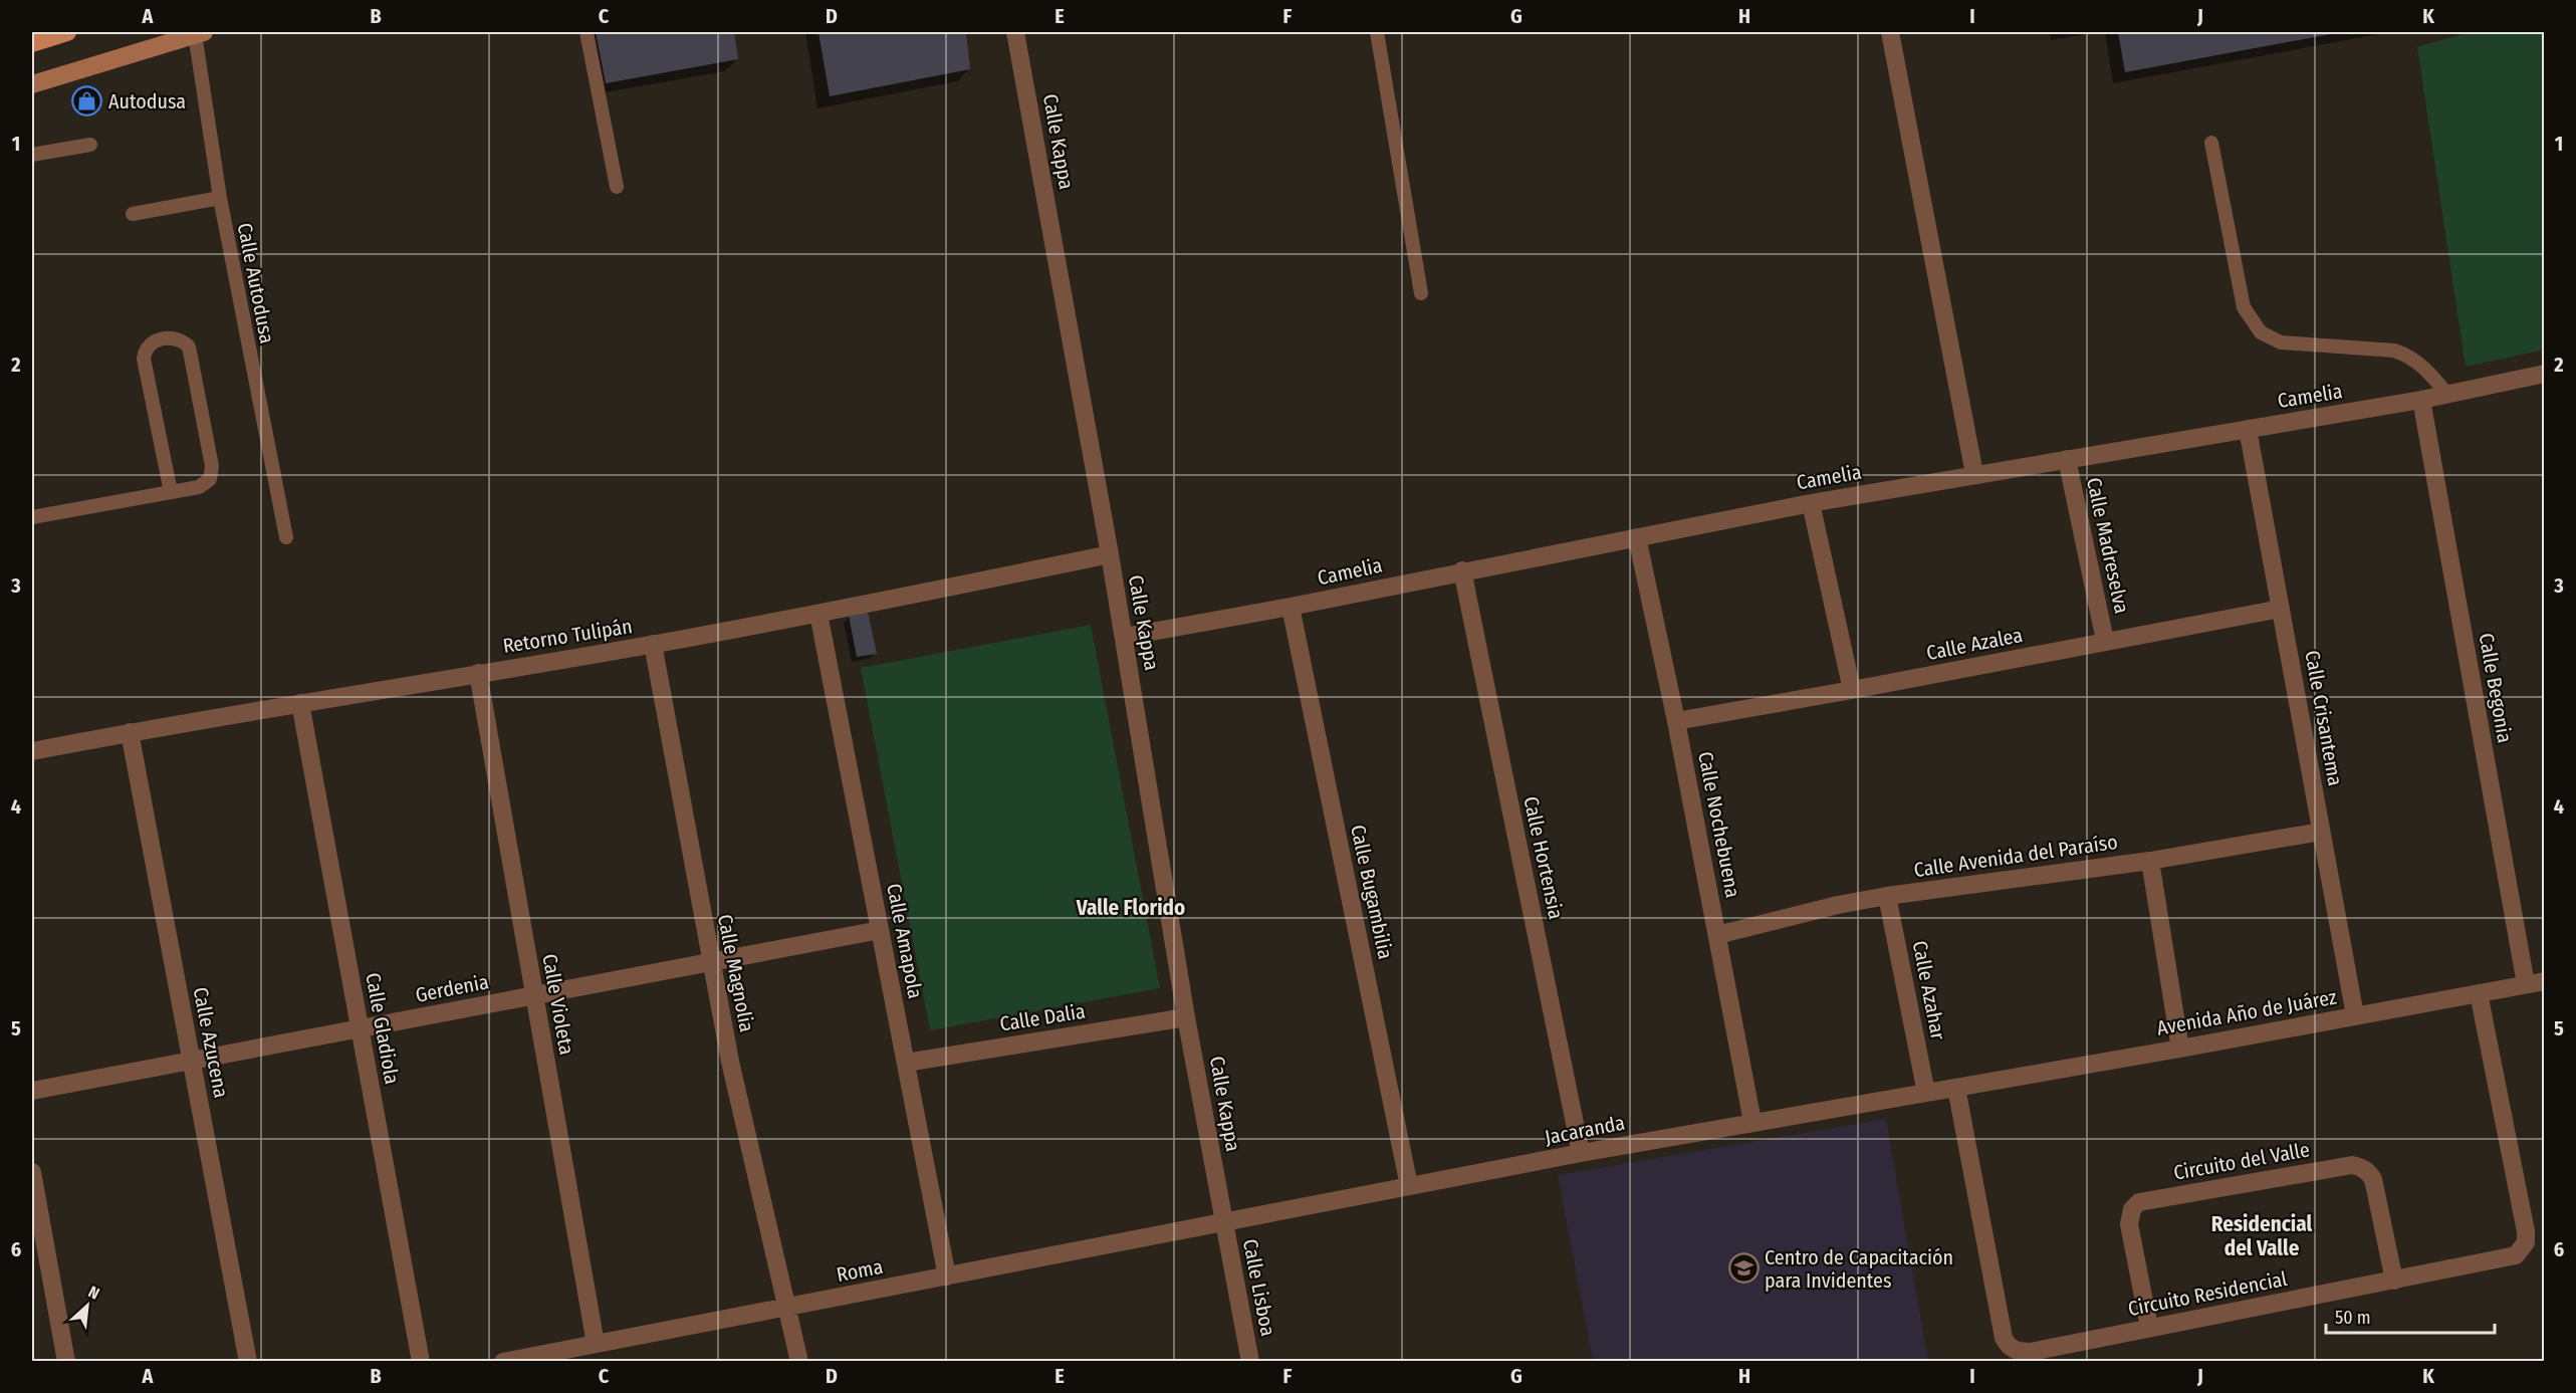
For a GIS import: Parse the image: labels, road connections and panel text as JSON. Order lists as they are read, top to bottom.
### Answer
{
  "streets": {
    "street": [
      "Calle Kappa",
      "Camelia",
      "Calle Madreselva",
      "Retorno Tulipán",
      "Calle Azalea",
      "Calle Begonia",
      "Calle Crisantema",
      "Calle Nochebuena",
      "Calle Avenida del Paraíso",
      "Calle Hortensia",
      "Calle Bugambilia",
      "Calle Amapola",
      "Calle Magnolia",
      "Gerdenia",
      "Calle Azahar",
      "Calle Violeta",
      "Avenida Año de Juárez",
      "Calle Dalia",
      "Calle Gladiola",
      "Calle Azucena",
      "Jacaranda",
      "Circuito del Valle",
      "Roma",
      "Calle Lisboa",
      "Circuito Residencial"
    ],
    "lane": ["Calle Autodusa"]
  },
  "crossings": [
    ["Calle Kappa", "Camelia"],
    ["Calle Kappa", "Retorno Tulipán"],
    ["Calle Kappa", "Calle Dalia"],
    ["Calle Kappa", "Jacaranda"],
    ["Calle Kappa", "Roma"],
    ["Calle Kappa", "Calle Lisboa"],
    ["Camelia", "Calle Madreselva"],
    ["Camelia", "Calle Begonia"],
    ["Camelia", "Calle Crisantema"],
    ["Camelia", "Calle Nochebuena"],
    ["Camelia", "Calle Hortensia"],
    ["Camelia", "Calle Bugambilia"],
    ["Calle Madreselva", "Calle Azalea"],
    ["Retorno Tulipán", "Calle Amapola"],
    ["Retorno Tulipán", "Calle Magnolia"],
    ["Retorno Tulipán", "Calle Violeta"],
    ["Retorno Tulipán", "Calle Gladiola"],
    ["Retorno Tulipán", "Calle Azucena"],
    ["Calle Azalea", "Calle Crisantema"],
    ["Calle Azalea", "Calle Nochebuena"],
    ["Calle Begonia", "Avenida Año de Juárez"],
    ["Calle Crisantema", "Calle Avenida del Paraíso"],
    ["Calle Crisantema", "Avenida Año de Juárez"],
    ["Calle Nochebuena", "Calle Avenida del Paraíso"],
    ["Calle Nochebuena", "Jacaranda"],
    ["Calle Avenida del Paraíso", "Calle Azahar"],
    ["Calle Hortensia", "Jacaranda"],
    ["Calle Bugambilia", "Jacaranda"],
    ["Calle Amapola", "Gerdenia"],
    ["Calle Amapola", "Calle Dalia"],
    ["Calle Amapola", "Roma"],
    ["Calle Magnolia", "Gerdenia"],
    ["Calle Magnolia", "Roma"],
    ["Gerdenia", "Calle Violeta"],
    ["Gerdenia", "Calle Gladiola"],
    ["Gerdenia", "Calle Azucena"],
    ["Calle Azahar", "Jacaranda"],
    ["Calle Violeta", "Roma"],
    ["Avenida Año de Juárez", "Jacaranda"],
    ["Avenida Año de Juárez", "Circuito Residencial"],
    ["Jacaranda", "Roma"],
    ["Jacaranda", "Calle Lisboa"],
    ["Jacaranda", "Circuito Residencial"],
    ["Circuito del Valle", "Circuito Residencial"],
    ["Roma", "Calle Lisboa"]
  ],
  "districts": ["Valle Florido", "Residencial del Valle"],
  "places": {
    "shop": ["Autodusa"],
    "school or university": ["Centro de Capacitación para Invidentes"]
  },
  "scale_bar": "50 m",
  "north": "top right",
  "grid": {
    "columns": [
      "A",
      "B",
      "C",
      "D",
      "E",
      "F",
      "G",
      "H",
      "I",
      "J",
      "K"
    ],
    "rows": [
      "1",
      "2",
      "3",
      "4",
      "5",
      "6"
    ]
  }
}
